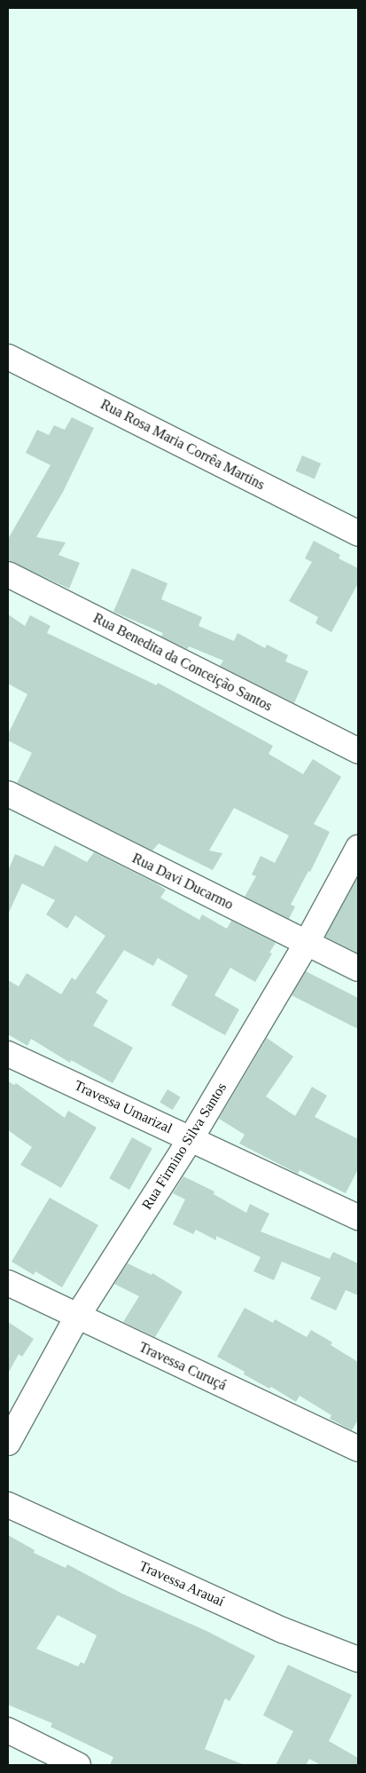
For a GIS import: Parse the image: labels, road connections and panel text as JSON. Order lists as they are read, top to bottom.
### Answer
{
  "streets": {
    "street": [
      "Rua Rosa Maria Corrêa Martins",
      "Rua Benedita da Conceição Santos",
      "Rua Davi Ducarmo",
      "Travessa Umarizal",
      "Rua Firmino Silva Santos",
      "Travessa Curuçá",
      "Travessa Arauaí"
    ]
  },
  "crossings": [
    ["Rua Davi Ducarmo", "Rua Firmino Silva Santos"],
    ["Travessa Umarizal", "Rua Firmino Silva Santos"],
    ["Rua Firmino Silva Santos", "Travessa Curuçá"]
  ]
}
